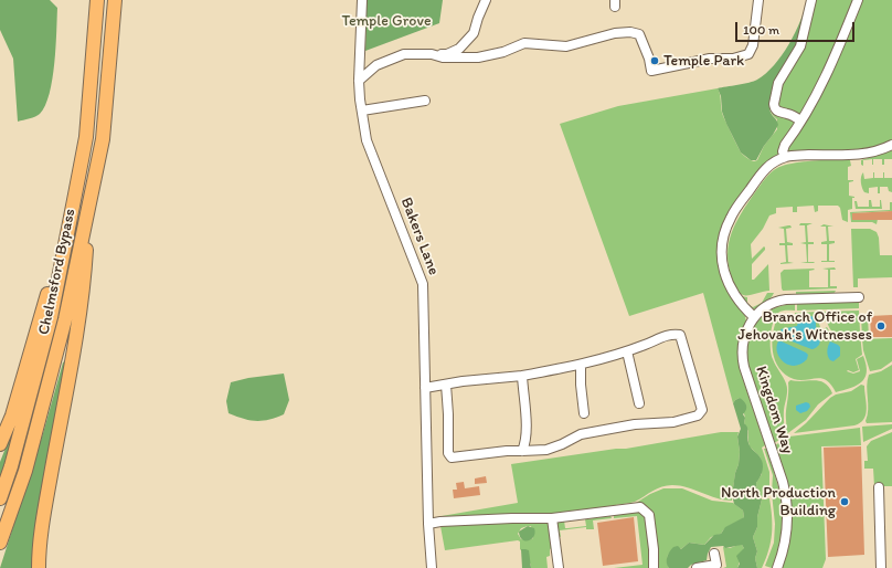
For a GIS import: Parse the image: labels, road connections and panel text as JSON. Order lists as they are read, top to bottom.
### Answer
{
  "streets": {
    "highway": ["Chelmsford Bypass"],
    "street": ["Bakers Lane", "Kingdom Way"]
  },
  "parks": ["Temple Grove"],
  "places": ["Temple Park", "Branch Office of Jehovah's Witnesses", "North Production Building"],
  "scale_bar": "100 m"
}
